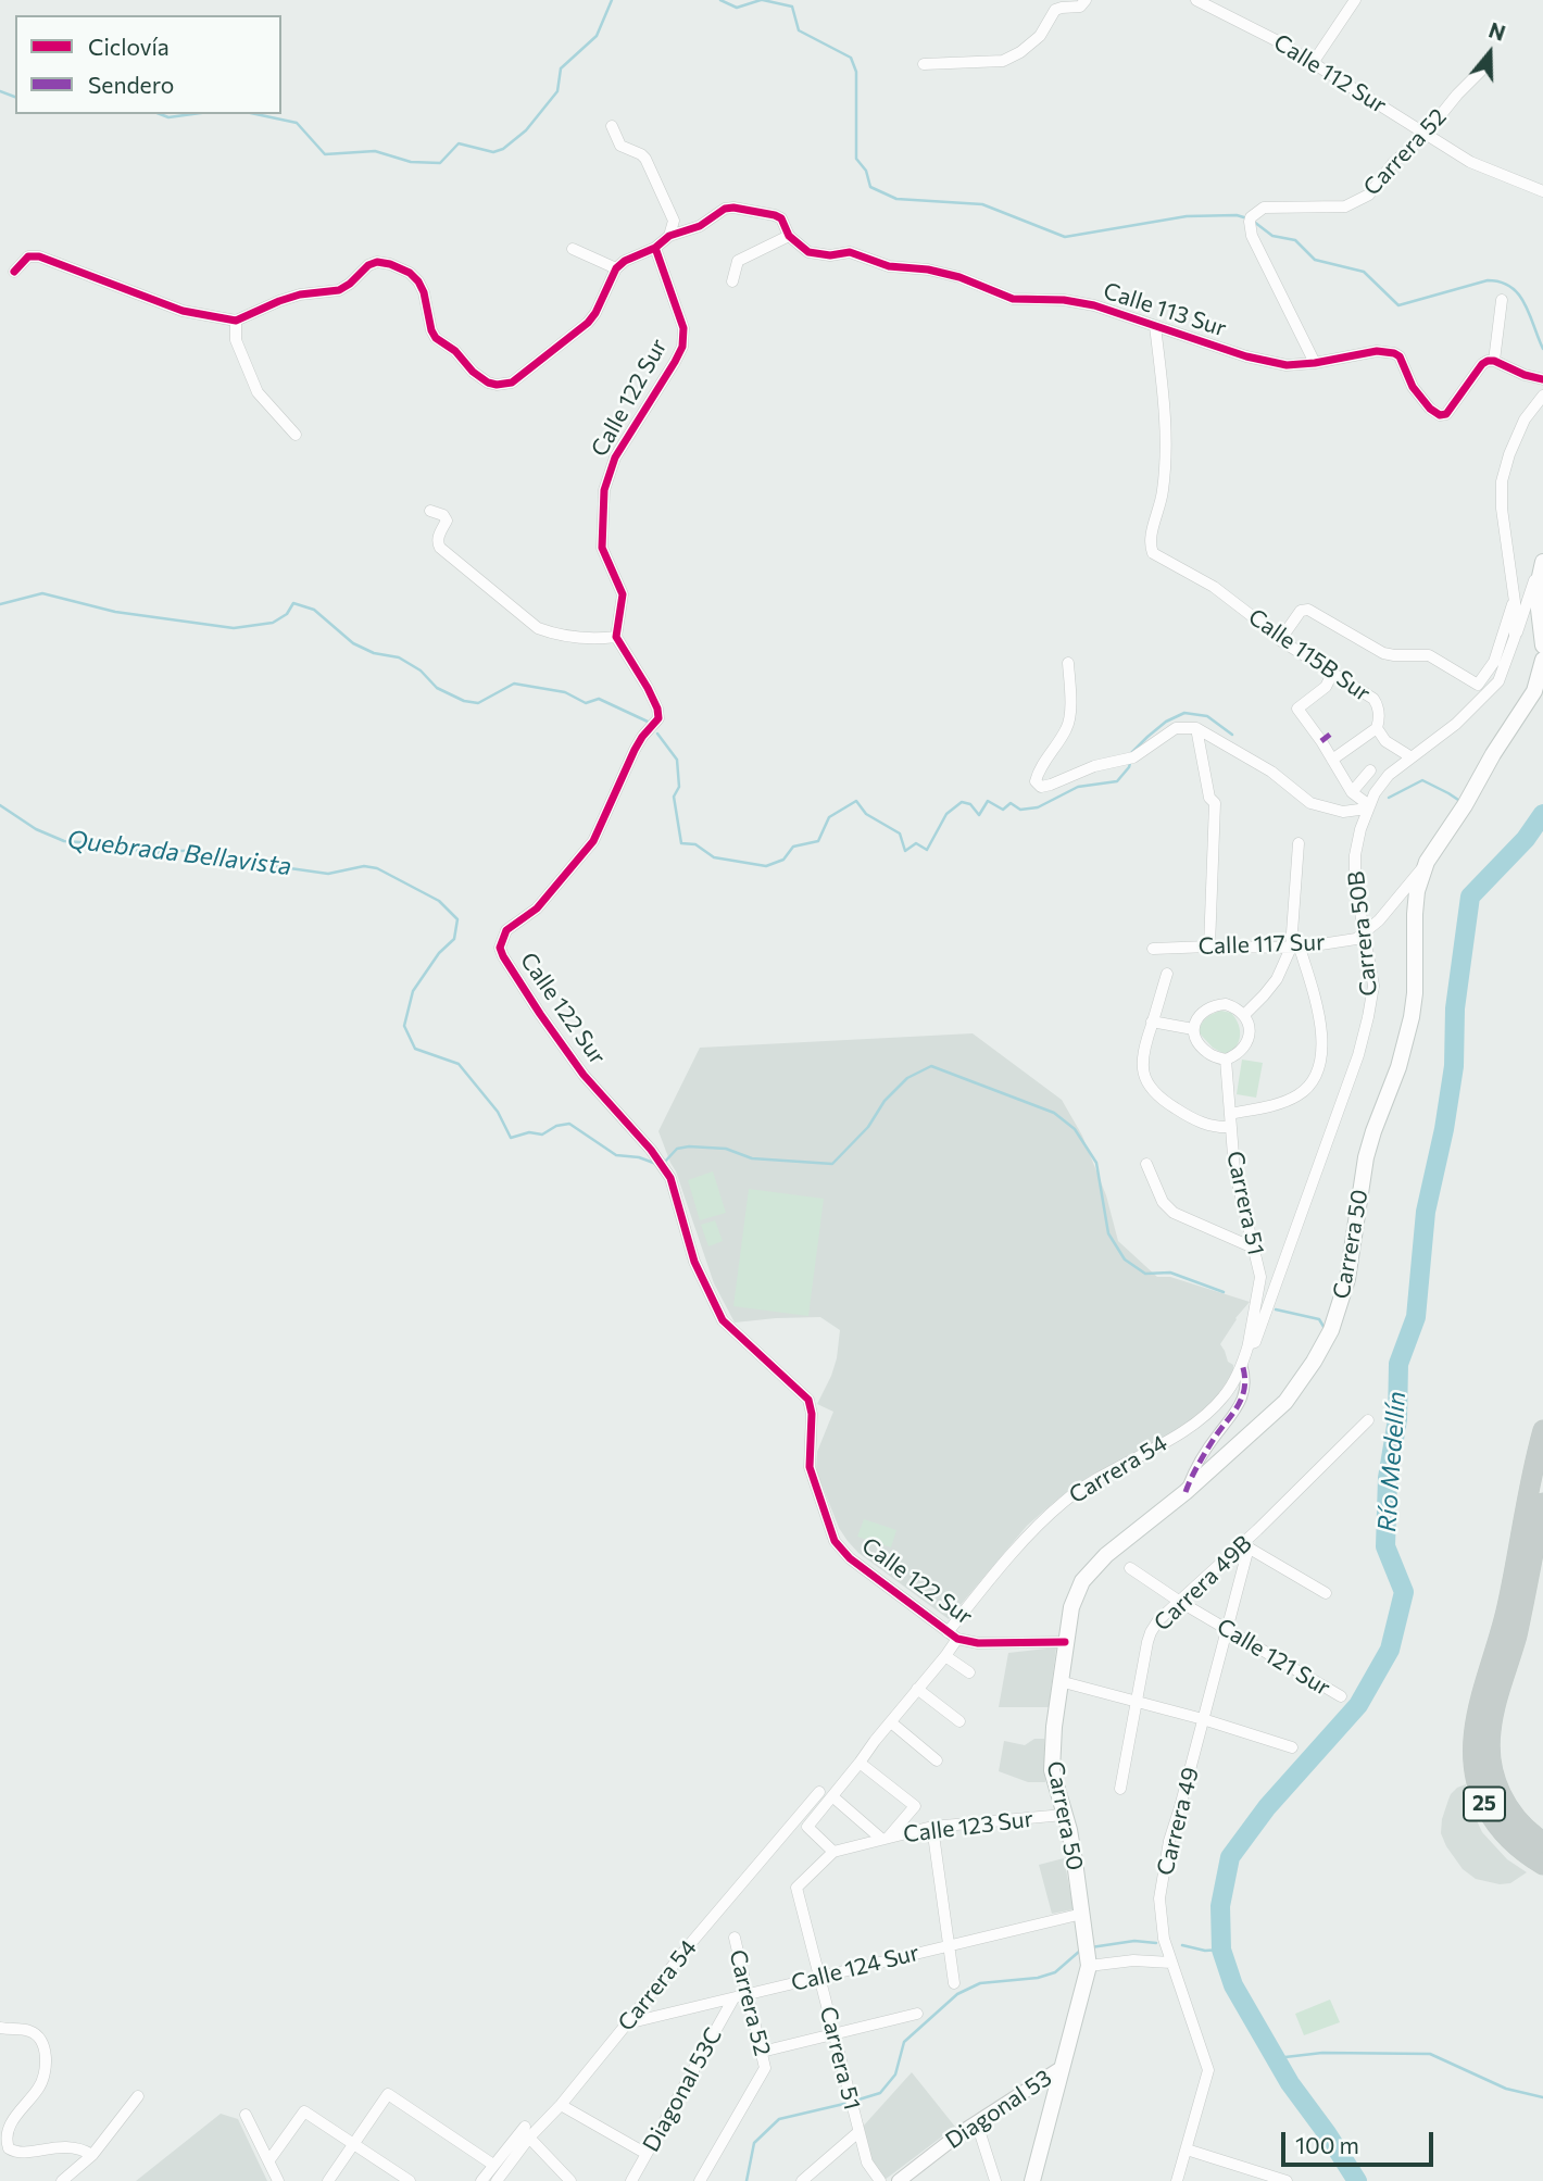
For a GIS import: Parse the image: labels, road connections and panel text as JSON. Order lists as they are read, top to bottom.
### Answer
{
  "streets": {
    "highway": ["25"],
    "main road": ["Carrera 50"],
    "street": [
      "Calle 112 Sur",
      "Carrera 52",
      "Calle 113 Sur",
      "Calle 122 Sur",
      "Calle 115B Sur",
      "Carrera 50B",
      "Calle 117 Sur",
      "Carrera 51",
      "Carrera 54",
      "Carrera 49B",
      "Calle 121 Sur",
      "Carrera 49",
      "Calle 123 Sur",
      "Calle 124 Sur",
      "Diagonal 53C",
      "Diagonal 53"
    ]
  },
  "crossings": [
    ["Calle 112 Sur", "Carrera 52"],
    ["Carrera 52", "Calle 113 Sur"],
    ["Carrera 52", "Calle 124 Sur"],
    ["Calle 113 Sur", "Calle 122 Sur"],
    ["Calle 113 Sur", "Calle 115B Sur"],
    ["Calle 122 Sur", "Carrera 50"],
    ["Calle 122 Sur", "Carrera 54"],
    ["Calle 115B Sur", "Carrera 50B"],
    ["Carrera 50B", "Calle 117 Sur"],
    ["Carrera 50B", "Carrera 51"],
    ["Carrera 50B", "Carrera 54"],
    ["Calle 117 Sur", "Carrera 50"],
    ["Carrera 51", "Calle 123 Sur"],
    ["Carrera 51", "Calle 124 Sur"],
    ["Carrera 50", "Calle 123 Sur"],
    ["Carrera 50", "Calle 124 Sur"],
    ["Carrera 50", "Diagonal 53"],
    ["Carrera 54", "Calle 123 Sur"],
    ["Carrera 54", "Calle 124 Sur"],
    ["Carrera 49B", "Calle 121 Sur"],
    ["Carrera 49B", "Carrera 49"],
    ["Calle 121 Sur", "Carrera 49"],
    ["Calle 124 Sur", "Diagonal 53C"]
  ],
  "water": ["Quebrada Bellavista", "Río Medellín"],
  "legend": ["Ciclovía", "Sendero"],
  "scale_bar": "100 m",
  "north": "top"
}
